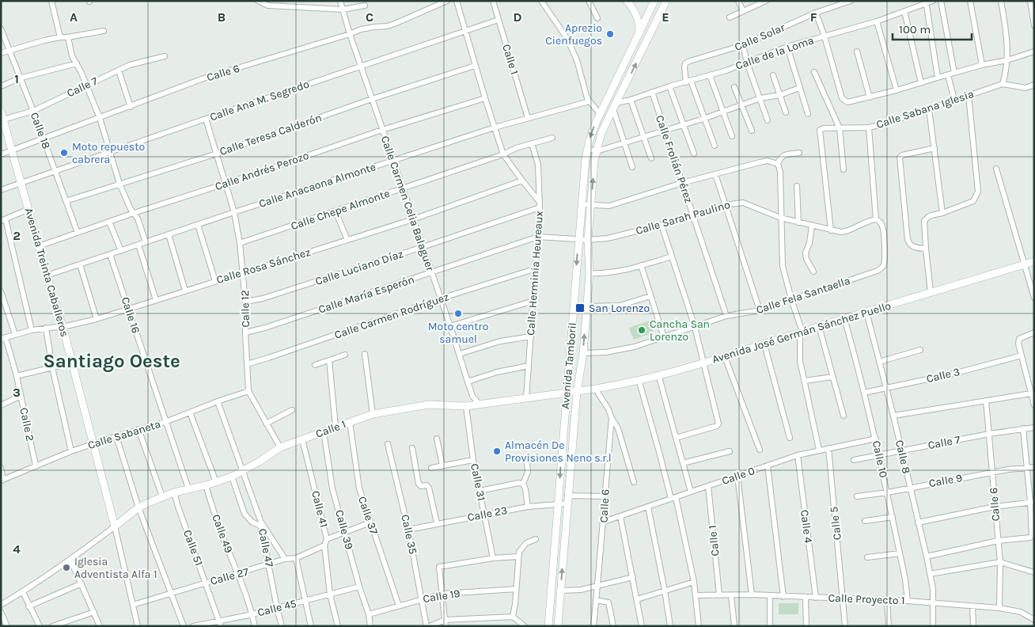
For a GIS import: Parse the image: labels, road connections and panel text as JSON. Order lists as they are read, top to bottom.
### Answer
{
  "streets": {
    "main road": [
      "Calle 1",
      "Avenida Treinta Caballeros",
      "Avenida José Germán Sánchez Puello",
      "Avenida Tamboril"
    ],
    "street": [
      "Calle Solar",
      "Calle de la Loma",
      "Calle 6",
      "Calle 7",
      "Calle Ana M. Segredo",
      "Calle Sabana Iglesia",
      "Calle 18",
      "Calle Teresa Calderón",
      "Calle Frolián Pérez",
      "Calle Andrés Perozo",
      "Calle Anacaona Almonte",
      "Calle Carmen Celia Balaguer",
      "Calle Chepe Almonte",
      "Calle Sarah Paulino",
      "Calle Rosa Sánchez",
      "Calle Luciano Díaz",
      "Calle Herminia Heureaux",
      "Calle María Esperón",
      "Calle Fela Santaella",
      "Calle 12",
      "Calle 16",
      "Calle Carmen Rodríguez",
      "Calle 3",
      "Calle 2",
      "Calle Sabaneta",
      "Calle 8",
      "Calle 10",
      "Calle 0",
      "Calle 9",
      "Calle 31",
      "Calle 41",
      "Calle 23",
      "Calle 37",
      "Calle 5",
      "Calle 4",
      "Calle 39",
      "Calle 49",
      "Calle 35",
      "Calle 51",
      "Calle 47",
      "Calle 27",
      "Calle 19",
      "Calle Proyecto 1",
      "Calle 45"
    ]
  },
  "crossings": [
    ["Calle Solar", "Calle de la Loma"],
    ["Calle de la Loma", "Calle Frolián Pérez"],
    ["Calle de la Loma", "Avenida Tamboril"],
    ["Calle 1", "Calle Ana M. Segredo"],
    ["Calle 1", "Calle Anacaona Almonte"],
    ["Calle 1", "Calle Carmen Celia Balaguer"],
    ["Calle 1", "Avenida Treinta Caballeros"],
    ["Calle 1", "Calle Herminia Heureaux"],
    ["Calle 1", "Calle 12"],
    ["Calle 1", "Calle 16"],
    ["Calle 1", "Avenida José Germán Sánchez Puello"],
    ["Calle 1", "Avenida Tamboril"],
    ["Calle 1", "Calle 0"],
    ["Calle 1", "Calle 31"],
    ["Calle 1", "Calle 41"],
    ["Calle 1", "Calle 37"],
    ["Calle 1", "Calle 39"],
    ["Calle 1", "Calle 49"],
    ["Calle 1", "Calle 51"],
    ["Calle 1", "Calle 47"],
    ["Calle 1", "Calle Proyecto 1"],
    ["Calle 6", "Calle 7"],
    ["Calle 6", "Calle 18"],
    ["Calle 6", "Calle Carmen Celia Balaguer"],
    ["Calle 6", "Avenida Treinta Caballeros"],
    ["Calle 6", "Calle 0"],
    ["Calle 6", "Calle 9"],
    ["Calle 6", "Calle Proyecto 1"],
    ["Calle 7", "Calle 18"],
    ["Calle 7", "Avenida Treinta Caballeros"],
    ["Calle 7", "Calle 8"],
    ["Calle 7", "Calle 10"],
    ["Calle Ana M. Segredo", "Calle 18"],
    ["Calle Ana M. Segredo", "Calle Carmen Celia Balaguer"],
    ["Calle Ana M. Segredo", "Avenida Treinta Caballeros"],
    ["Calle Ana M. Segredo", "Calle Herminia Heureaux"],
    ["Calle Ana M. Segredo", "Calle 12"],
    ["Calle Sabana Iglesia", "Calle Sarah Paulino"],
    ["Calle 18", "Calle Teresa Calderón"],
    ["Calle 18", "Calle Andrés Perozo"],
    ["Calle Teresa Calderón", "Calle Carmen Celia Balaguer"],
    ["Calle Teresa Calderón", "Calle Herminia Heureaux"],
    ["Calle Teresa Calderón", "Calle 12"],
    ["Calle Frolián Pérez", "Calle Sarah Paulino"],
    ["Calle Frolián Pérez", "Calle Fela Santaella"],
    ["Calle Andrés Perozo", "Calle Carmen Celia Balaguer"],
    ["Calle Andrés Perozo", "Avenida Treinta Caballeros"],
    ["Calle Andrés Perozo", "Calle Herminia Heureaux"],
    ["Calle Andrés Perozo", "Calle 12"],
    ["Calle Anacaona Almonte", "Calle Carmen Celia Balaguer"],
    ["Calle Anacaona Almonte", "Avenida Treinta Caballeros"],
    ["Calle Anacaona Almonte", "Calle Herminia Heureaux"],
    ["Calle Anacaona Almonte", "Calle 12"],
    ["Calle Anacaona Almonte", "Calle 16"],
    ["Calle Carmen Celia Balaguer", "Calle Chepe Almonte"],
    ["Calle Carmen Celia Balaguer", "Calle Rosa Sánchez"],
    ["Calle Carmen Celia Balaguer", "Calle Luciano Díaz"],
    ["Calle Carmen Celia Balaguer", "Calle María Esperón"],
    ["Calle Carmen Celia Balaguer", "Calle Carmen Rodríguez"],
    ["Calle Chepe Almonte", "Calle Herminia Heureaux"],
    ["Calle Chepe Almonte", "Calle 12"],
    ["Calle Sarah Paulino", "Calle María Esperón"],
    ["Calle Sarah Paulino", "Calle Fela Santaella"],
    ["Calle Sarah Paulino", "Avenida Tamboril"],
    ["Calle Rosa Sánchez", "Avenida Treinta Caballeros"],
    ["Calle Rosa Sánchez", "Calle Herminia Heureaux"],
    ["Calle Rosa Sánchez", "Calle 12"],
    ["Calle Rosa Sánchez", "Calle 16"],
    ["Calle Rosa Sánchez", "Calle 2"],
    ["Calle Luciano Díaz", "Calle Herminia Heureaux"],
    ["Calle Luciano Díaz", "Calle 12"],
    ["Avenida Treinta Caballeros", "Calle Sabaneta"],
    ["Calle Herminia Heureaux", "Calle María Esperón"],
    ["Calle Herminia Heureaux", "Calle Carmen Rodríguez"],
    ["Calle María Esperón", "Calle 12"],
    ["Calle María Esperón", "Avenida Tamboril"],
    ["Calle Fela Santaella", "Avenida Tamboril"],
    ["Calle 12", "Calle Carmen Rodríguez"],
    ["Calle 12", "Calle Sabaneta"],
    ["Calle 16", "Calle Sabaneta"],
    ["Avenida José Germán Sánchez Puello", "Avenida Tamboril"],
    ["Avenida José Germán Sánchez Puello", "Calle 8"],
    ["Avenida José Germán Sánchez Puello", "Calle 10"],
    ["Avenida Tamboril", "Calle 23"],
    ["Calle 3", "Calle 8"],
    ["Calle 3", "Calle 10"],
    ["Calle 2", "Calle Sabaneta"],
    ["Calle Sabaneta", "Calle 47"],
    ["Calle 8", "Calle 9"],
    ["Calle 8", "Calle Proyecto 1"],
    ["Calle 10", "Calle 0"],
    ["Calle 10", "Calle 9"],
    ["Calle 10", "Calle Proyecto 1"],
    ["Calle 0", "Calle 5"],
    ["Calle 0", "Calle 4"],
    ["Calle 31", "Calle 23"],
    ["Calle 41", "Calle 27"],
    ["Calle 41", "Calle 45"],
    ["Calle 23", "Calle 35"],
    ["Calle 37", "Calle 19"],
    ["Calle 5", "Calle Proyecto 1"],
    ["Calle 4", "Calle Proyecto 1"],
    ["Calle 39", "Calle 19"],
    ["Calle 39", "Calle 45"],
    ["Calle 49", "Calle 27"],
    ["Calle 49", "Calle 45"],
    ["Calle 35", "Calle 19"],
    ["Calle 51", "Calle 27"],
    ["Calle 51", "Calle 45"],
    ["Calle 47", "Calle 27"],
    ["Calle 47", "Calle 45"]
  ],
  "districts": ["Santiago Oeste"],
  "places": {
    "other": [
      "Aprezio Cienfuegos",
      "Moto repuesto cabrera",
      "Moto centro samuel",
      "Cancha San Lorenzo",
      "Almacén De Provisiones Neno s.r.l",
      "Iglesia Adventista Alfa 1"
    ],
    "transit": ["San Lorenzo"]
  },
  "scale_bar": "100 m",
  "grid": {
    "columns": [
      "A",
      "B",
      "C",
      "D",
      "E",
      "F"
    ],
    "rows": [
      "1",
      "2",
      "3",
      "4"
    ]
  }
}
